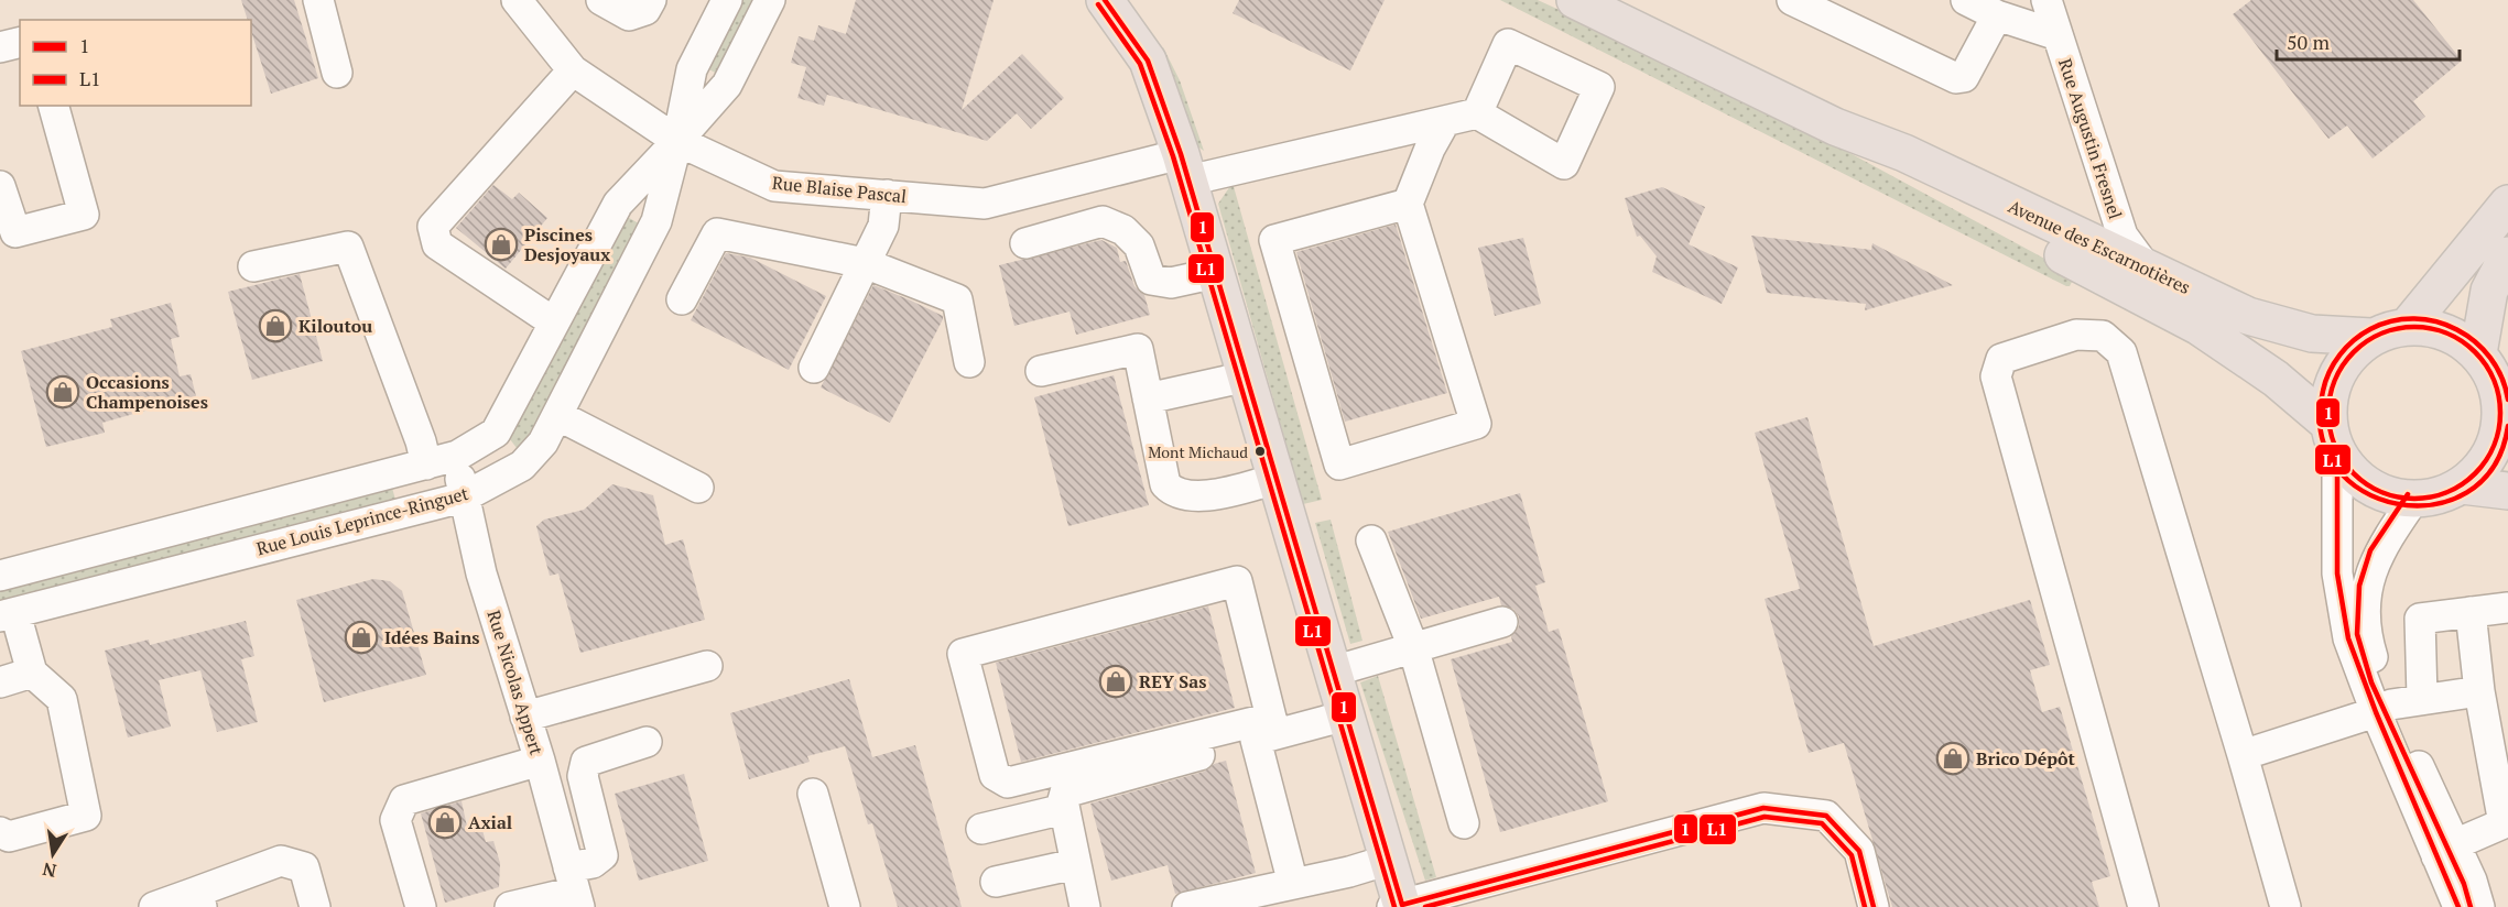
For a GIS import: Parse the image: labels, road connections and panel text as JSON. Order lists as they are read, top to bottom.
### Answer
{
  "streets": {
    "main road": ["Avenue des Escarnotières"],
    "street": [
      "Rue Augustin Fresnel",
      "Rue Blaise Pascal",
      "Rue Louis Leprince-Ringuet",
      "Rue Nicolas Appert"
    ]
  },
  "crossings": [
    ["Rue Augustin Fresnel", "Avenue des Escarnotières"],
    ["Rue Blaise Pascal", "Rue Louis Leprince-Ringuet"],
    ["Rue Louis Leprince-Ringuet", "Rue Nicolas Appert"]
  ],
  "places": {
    "shop": [
      "Piscines Desjoyaux",
      "Kiloutou",
      "Occasions Champenoises",
      "Idées Bains",
      "REY Sas",
      "Brico Dépôt",
      "Axial"
    ],
    "other": ["Mont Michaud"]
  },
  "lines": ["transit line 1", "transit line L1"],
  "legend": ["1", "L1"],
  "scale_bar": "50 m",
  "north": "bottom"
}
